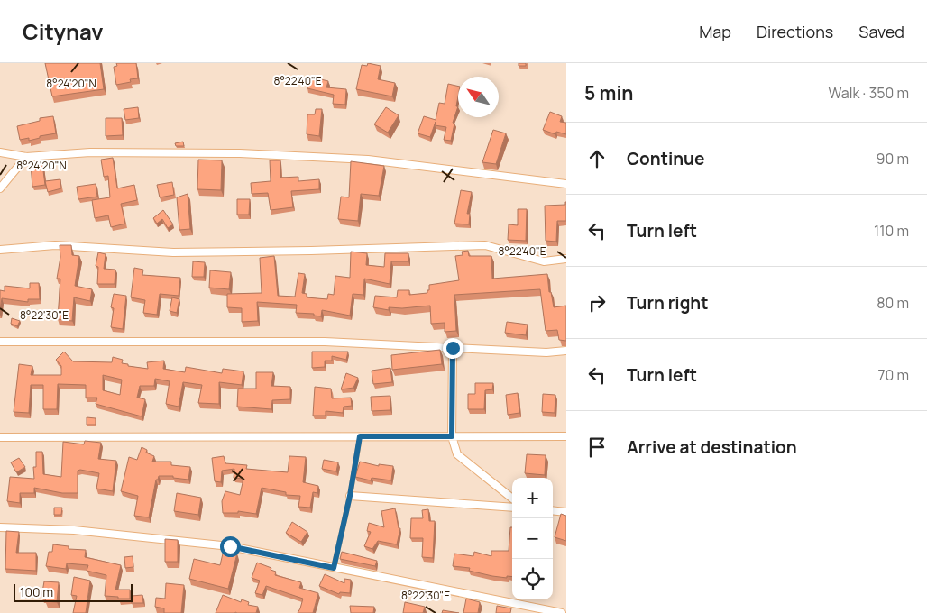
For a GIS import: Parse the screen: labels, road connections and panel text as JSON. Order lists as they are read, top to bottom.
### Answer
{
  "scale_bar": "100 m",
  "north": "top left",
  "page": {
    "header": "Citynav",
    "nav": ["Map", "Directions", "Saved"],
    "heading": ["5 min", "Walk · 350 m"],
    "list": [
      ["Continue", "90 m"],
      ["Turn left", "110 m"],
      ["Turn right", "80 m"],
      ["Turn left", "70 m"],
      "Arrive at destination"
    ],
    "map_buttons": ["+", "−"],
    "scale": "100 m"
  },
  "coordinates": ["8°22'40\"E", "8°24'20\"N", "8°22'30\"E"]
}
